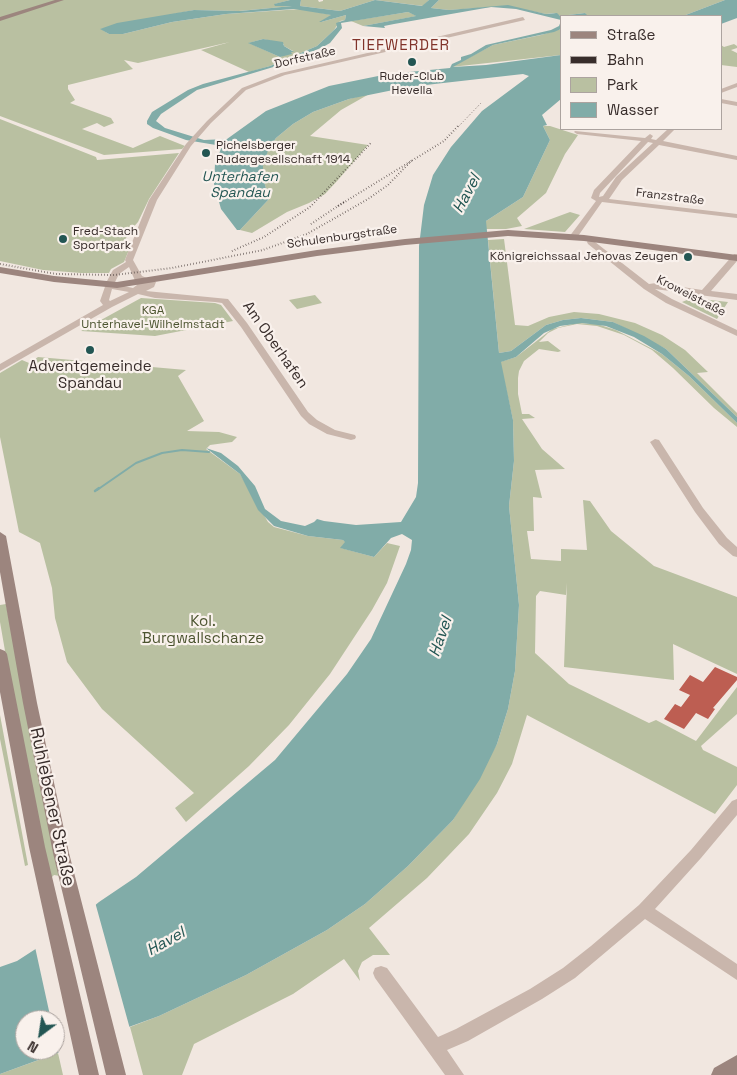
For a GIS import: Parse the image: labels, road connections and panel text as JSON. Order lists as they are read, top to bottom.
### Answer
{
  "streets": {
    "street": [
      "Dorfstraße",
      "Franzstraße",
      "Schulenburgstraße",
      "Krowelstraße",
      "Am Oberhafen",
      "Ruhlebener Straße"
    ]
  },
  "crossings": [
    ["Schulenburgstraße", "Am Oberhafen"]
  ],
  "districts": ["TIEFWERDER"],
  "water": ["Unterhafen Spandau", "Havel"],
  "parks": ["KGA Unterhavel-Wilhelmstadt", "Kol. Burgwallschanze"],
  "places": [
    "Ruder-Club Hevella",
    "Pichelsberger Rudergesellschaft 1914",
    "Fred-Stach Sportpark",
    "Königreichssaal Jehovas Zeugen",
    "Adventgemeinde Spandau"
  ],
  "legend": [
    "Straße",
    "Bahn",
    "Park",
    "Wasser"
  ],
  "north": "bottom left"
}
